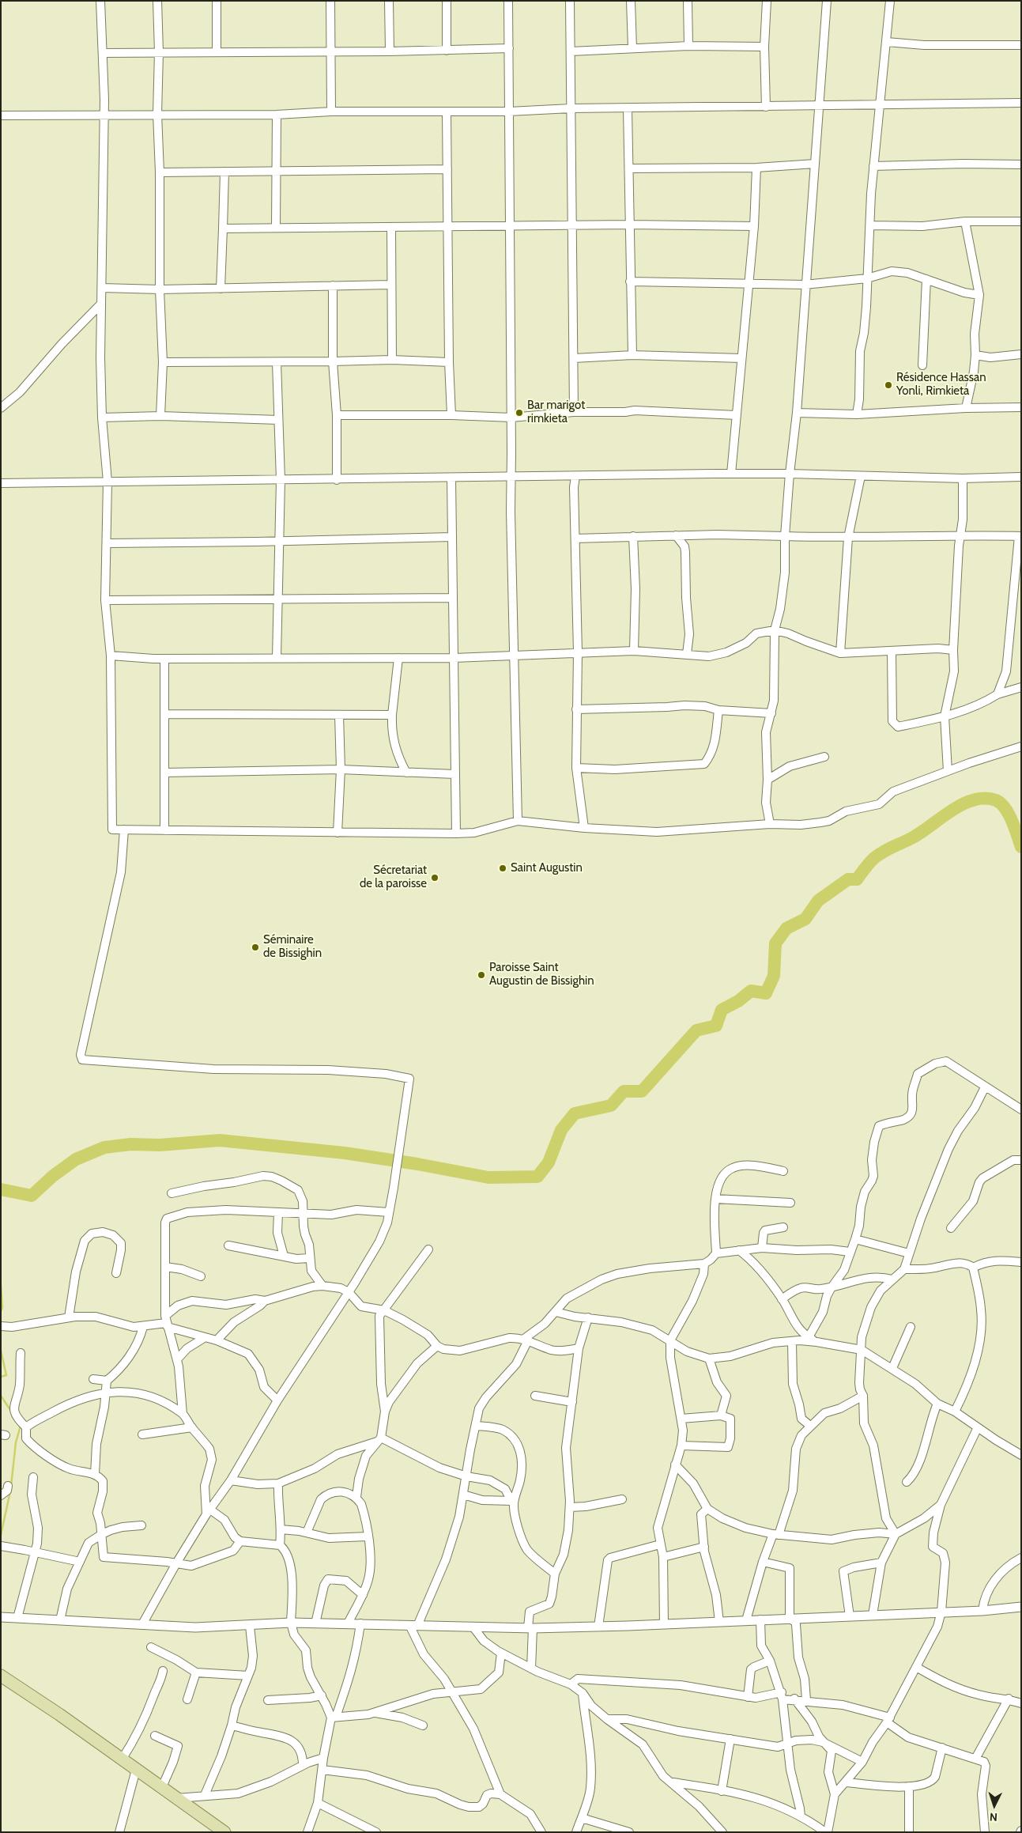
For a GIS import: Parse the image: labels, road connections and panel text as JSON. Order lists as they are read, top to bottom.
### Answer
{
  "places": [
    "Résidence Hassan Yonli, Rimkieta",
    "Bar marigot rimkieta",
    "Saint Augustin",
    "Sécretariat de la paroisse",
    "Séminaire de Bissighin",
    "Paroisse Saint Augustin de Bissighin"
  ],
  "north": "bottom"
}
